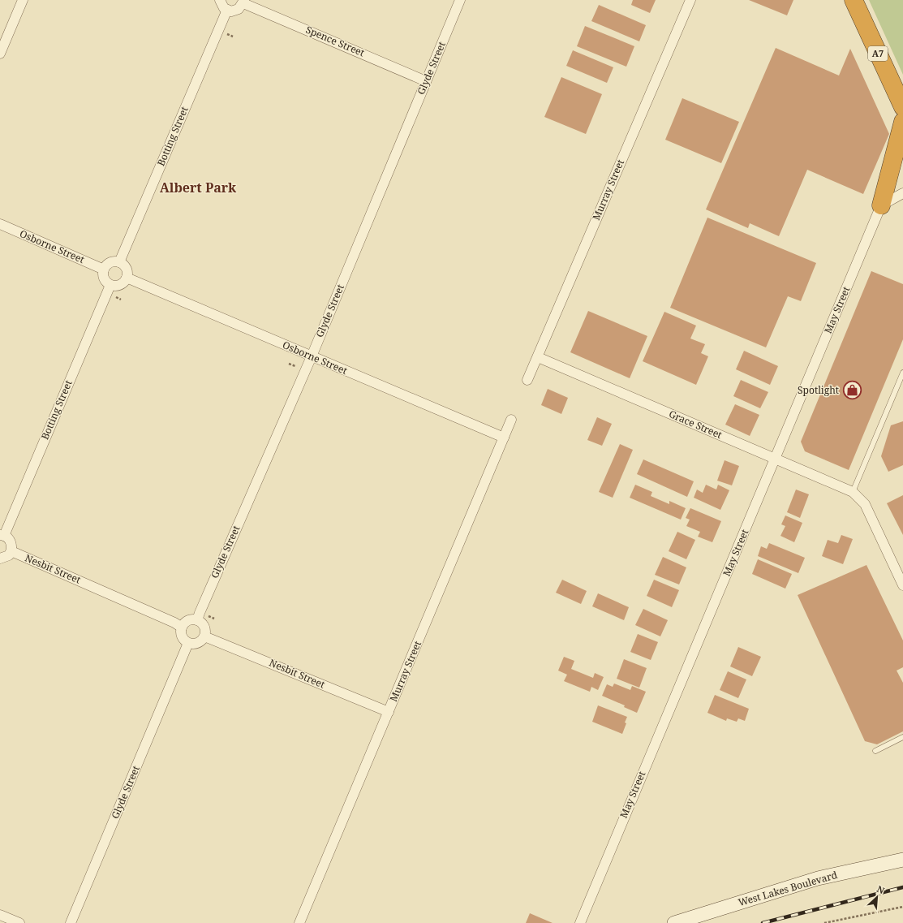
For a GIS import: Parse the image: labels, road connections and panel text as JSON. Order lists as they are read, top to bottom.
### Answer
{
  "streets": {
    "highway": ["A7"],
    "main road": ["West Lakes Boulevard"],
    "street": [
      "Spence Street",
      "Glyde Street",
      "Botting Street",
      "Murray Street",
      "Osborne Street",
      "May Street",
      "Grace Street",
      "Nesbit Street"
    ]
  },
  "crossings": [
    ["Spence Street", "Glyde Street"],
    ["Glyde Street", "Osborne Street"],
    ["Glyde Street", "Nesbit Street"],
    ["Botting Street", "Osborne Street"],
    ["Murray Street", "Osborne Street"],
    ["Murray Street", "Grace Street"],
    ["Murray Street", "Nesbit Street"],
    ["May Street", "Grace Street"]
  ],
  "districts": ["Albert Park"],
  "places": {
    "shop": ["Spotlight"]
  },
  "north": "top right"
}
